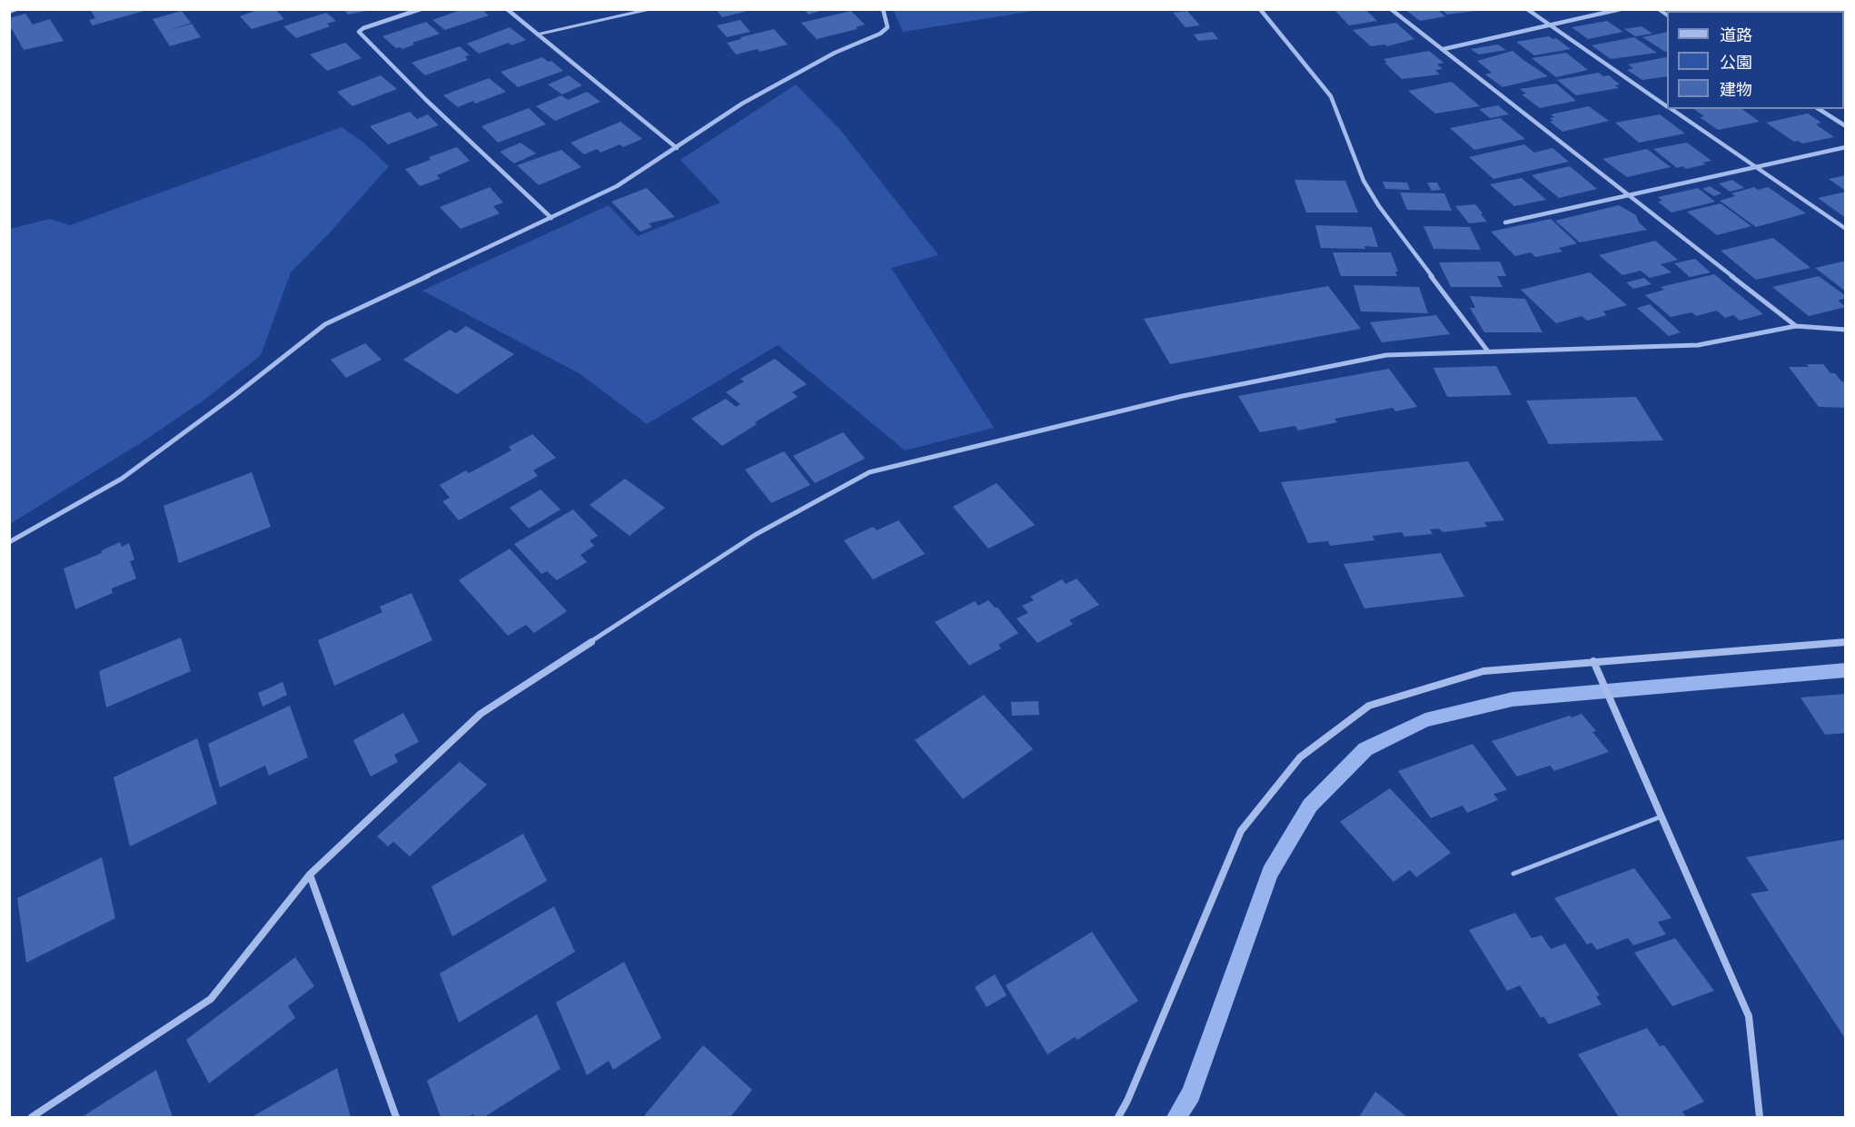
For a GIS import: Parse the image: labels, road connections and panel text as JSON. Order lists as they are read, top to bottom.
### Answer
{
  "legend": ["道路", "公園", "建物"]
}
